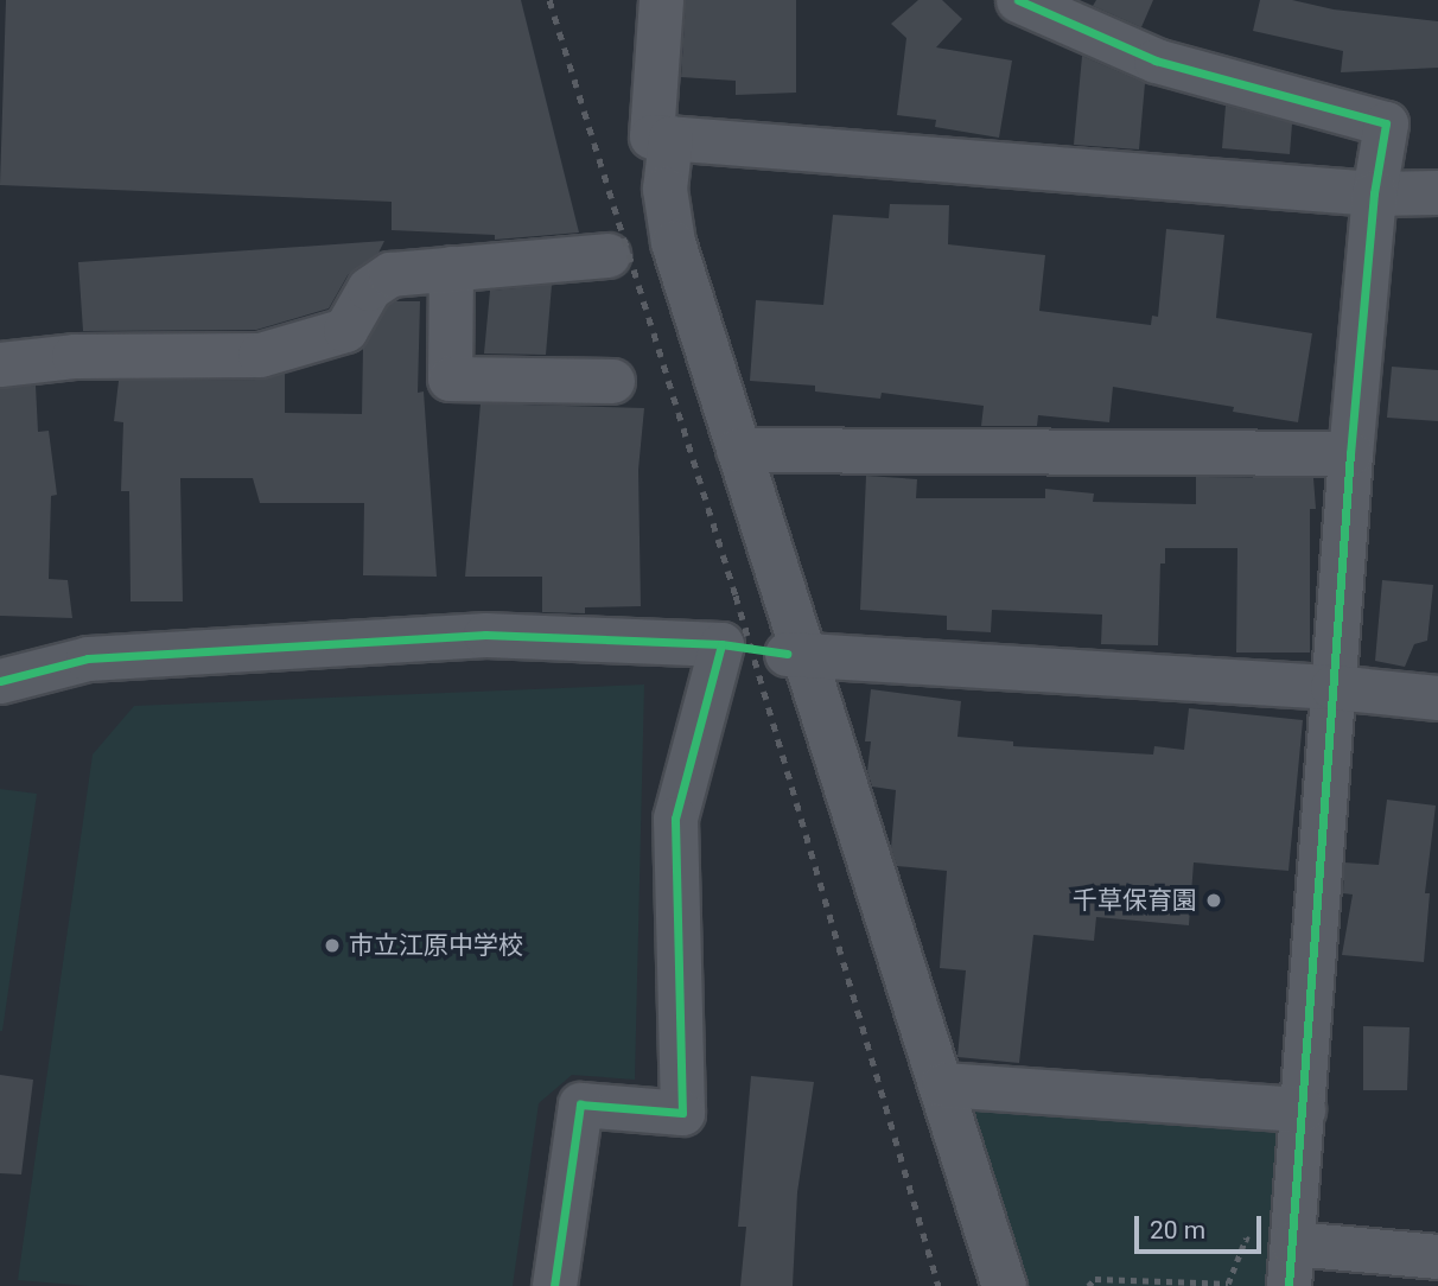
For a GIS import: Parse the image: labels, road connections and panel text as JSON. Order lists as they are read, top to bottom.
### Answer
{
  "places": ["千草保育園", "市立江原中学校"],
  "scale_bar": "20 m"
}
